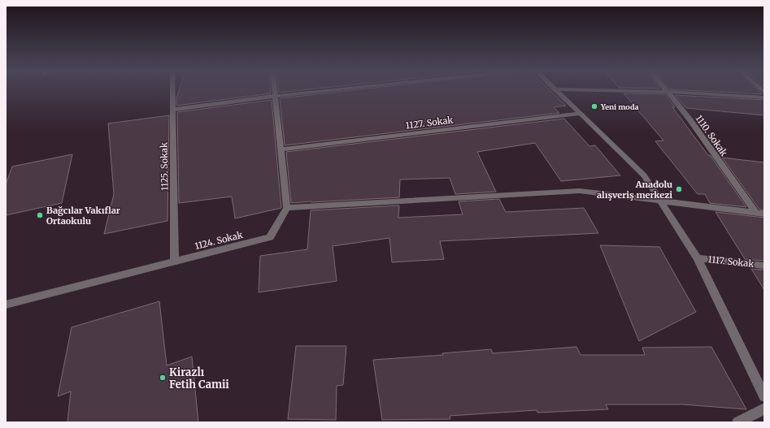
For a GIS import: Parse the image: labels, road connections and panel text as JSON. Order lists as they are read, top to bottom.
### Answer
{
  "streets": {
    "street": [
      "1127. Sokak",
      "1110. Sokak",
      "1125. Sokak",
      "1124. Sokak",
      "1117. Sokak"
    ]
  },
  "crossings": [
    ["1125. Sokak", "1124. Sokak"]
  ],
  "places": [
    "Yeni moda",
    "Anadolu alışveriş merkezi",
    "Bağcılar Vakıflar Ortaokulu",
    "Kirazlı Fetih Camii"
  ]
}
